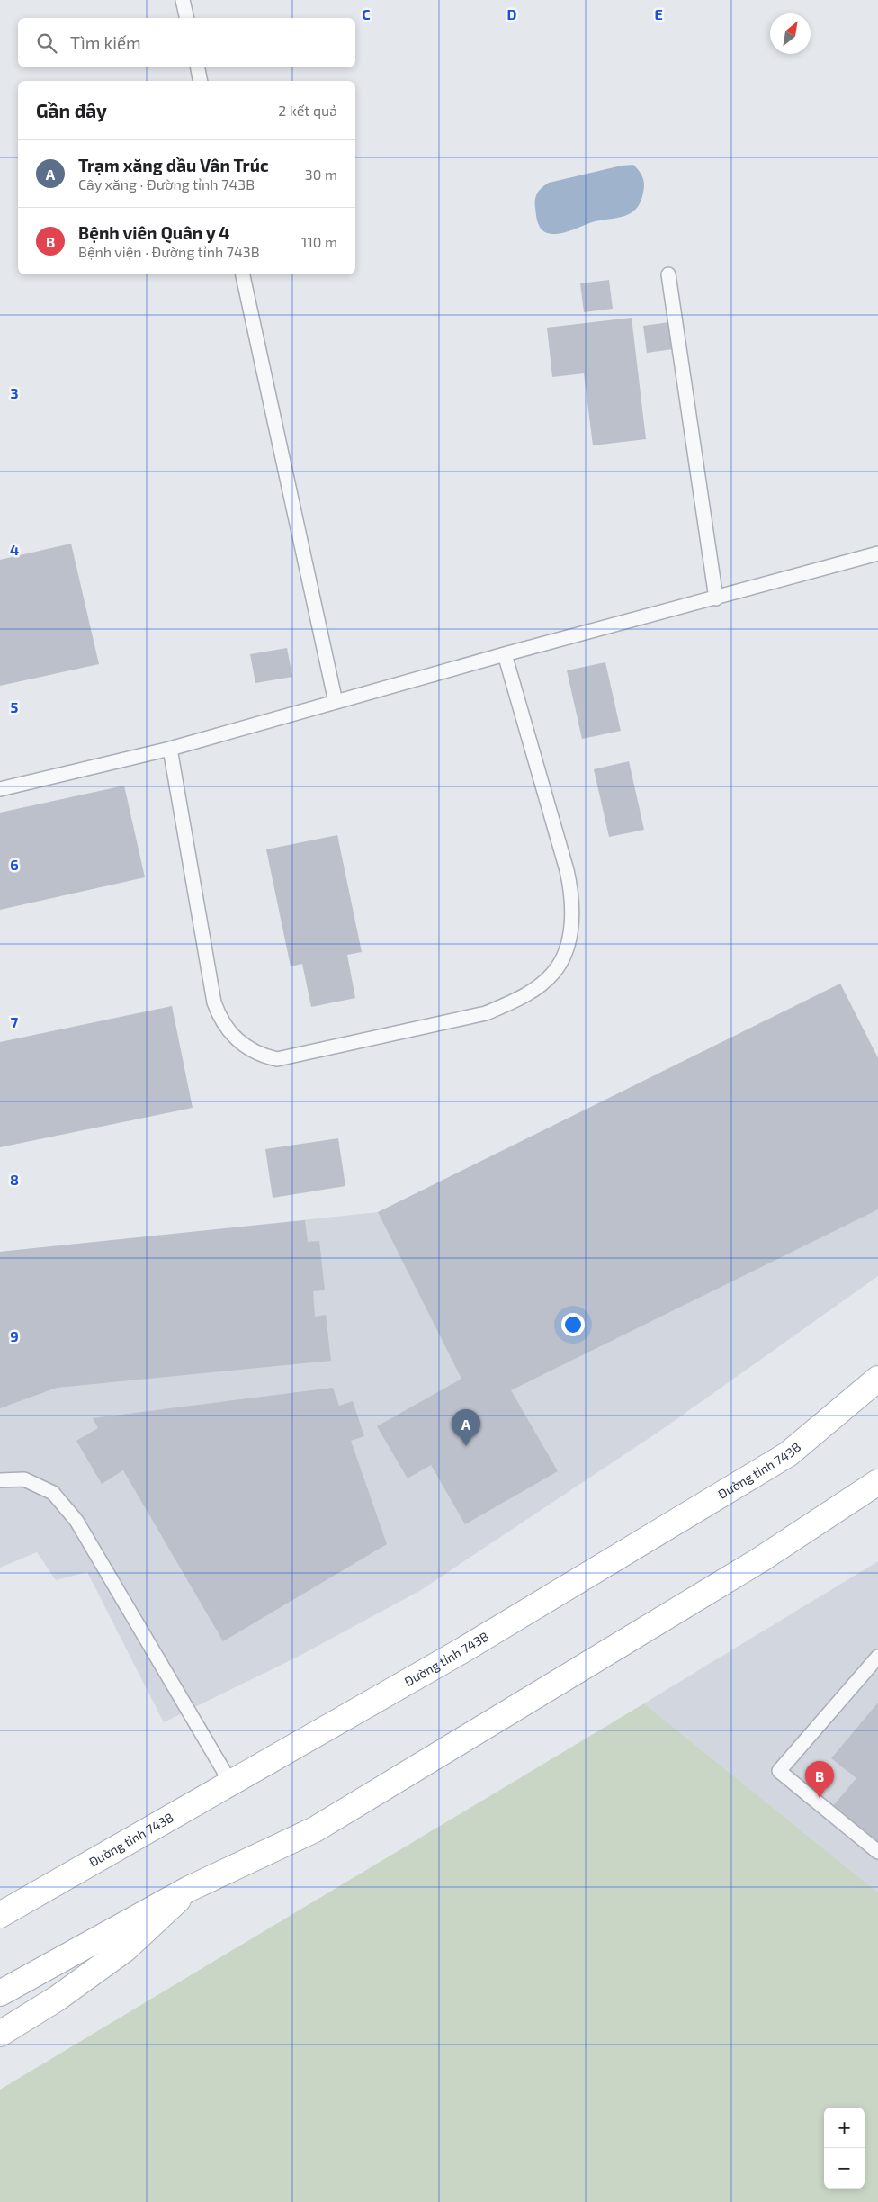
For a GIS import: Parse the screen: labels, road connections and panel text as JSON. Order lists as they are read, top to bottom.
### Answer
{
  "streets": {
    "main road": ["Đường tỉnh 743B"]
  },
  "north": "top right",
  "page": {
    "search": "Tìm kiếm",
    "heading": ["Gần đây", "2 kết quả"],
    "list": [
      {
        "mark": "A",
        "name": "Trạm xăng dầu Vân Trúc",
        "note": "Cây xăng · Đường tỉnh 743B",
        "value": "30 m"
      },
      {
        "mark": "B",
        "name": "Bệnh viên Quân y 4",
        "note": "Bệnh viện · Đường tỉnh 743B",
        "value": "110 m"
      }
    ],
    "pins": ["A", "B"],
    "map_buttons": ["+", "−"]
  },
  "grid": {
    "columns": ["C", "D", "E"],
    "rows": [
      "3",
      "4",
      "5",
      "6",
      "7",
      "8",
      "9"
    ]
  }
}
